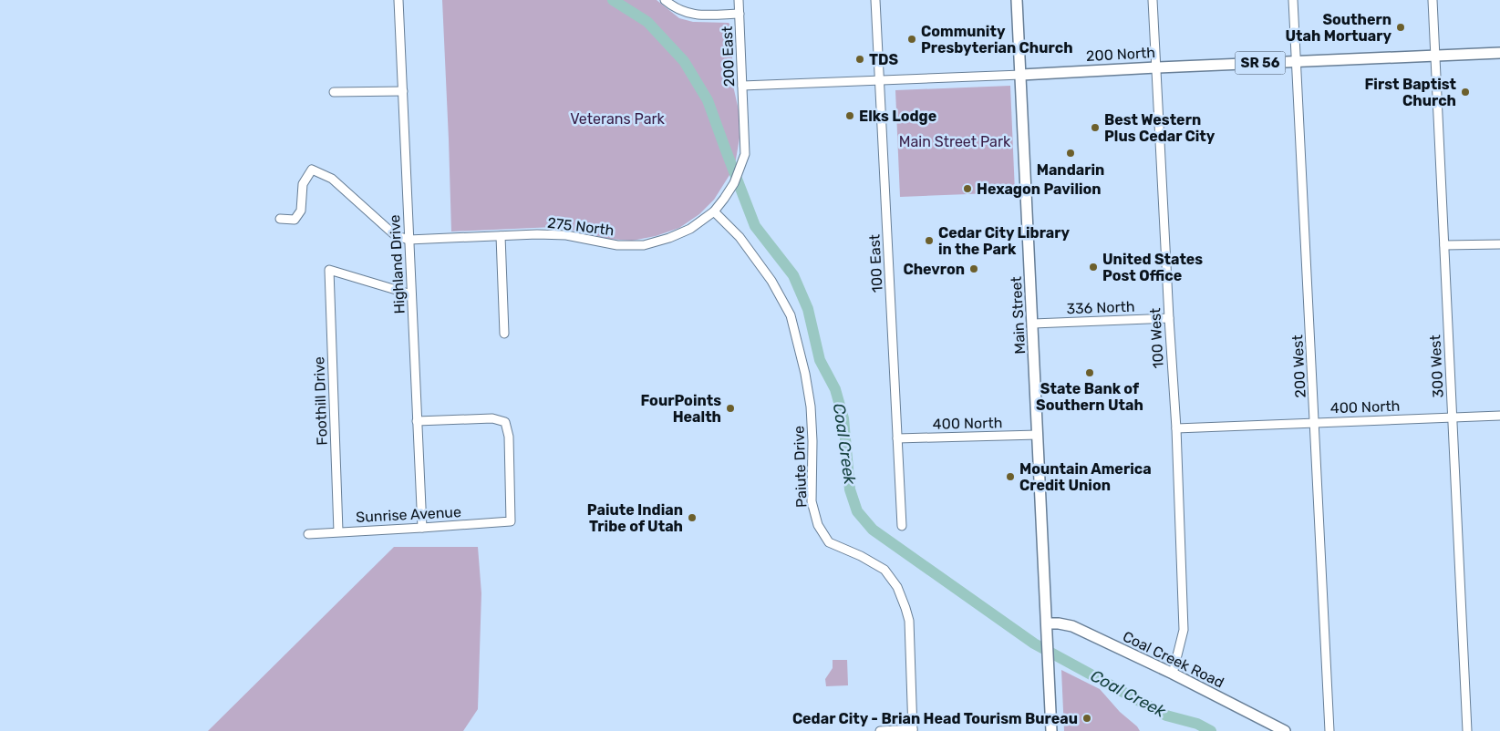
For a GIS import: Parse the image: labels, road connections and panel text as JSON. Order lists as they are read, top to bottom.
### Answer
{
  "streets": {
    "main road": [
      "200 North",
      "SR 56",
      "Main Street",
      "Coal Creek Road"
    ],
    "street": [
      "200 East",
      "275 North",
      "100 East",
      "Highland Drive",
      "336 North",
      "100 West",
      "200 West",
      "300 West",
      "Foothill Drive",
      "400 North",
      "Paiute Drive",
      "Sunrise Avenue"
    ]
  },
  "crossings": [
    ["200 North", "200 East"],
    ["200 North", "100 East"],
    ["200 North", "Main Street"],
    ["200 North", "100 West"],
    ["200 North", "200 West"],
    ["200 North", "300 West"],
    ["200 East", "275 North"],
    ["275 North", "Highland Drive"],
    ["275 North", "Paiute Drive"],
    ["100 East", "400 North"],
    ["Highland Drive", "Foothill Drive"],
    ["Highland Drive", "Sunrise Avenue"],
    ["336 North", "Main Street"],
    ["336 North", "100 West"],
    ["Main Street", "400 North"],
    ["Main Street", "Coal Creek Road"],
    ["100 West", "400 North"],
    ["100 West", "Coal Creek Road"],
    ["200 West", "400 North"],
    ["300 West", "400 North"],
    ["Foothill Drive", "Sunrise Avenue"]
  ],
  "water": ["Coal Creek"],
  "parks": ["Veterans Park", "Main Street Park"],
  "places": [
    "Southern Utah Mortuary",
    "Community Presbyterian Church",
    "TDS",
    "First Baptist Church",
    "Elks Lodge",
    "Best Western Plus Cedar City",
    "Mandarin",
    "Hexagon Pavilion",
    "Cedar City Library in the Park",
    "United States Post Office",
    "Chevron",
    "State Bank of Southern Utah",
    "FourPoints Health",
    "Mountain America Credit Union",
    "Paiute Indian Tribe of Utah",
    "Cedar City - Brian Head Tourism Bureau"
  ]
}
